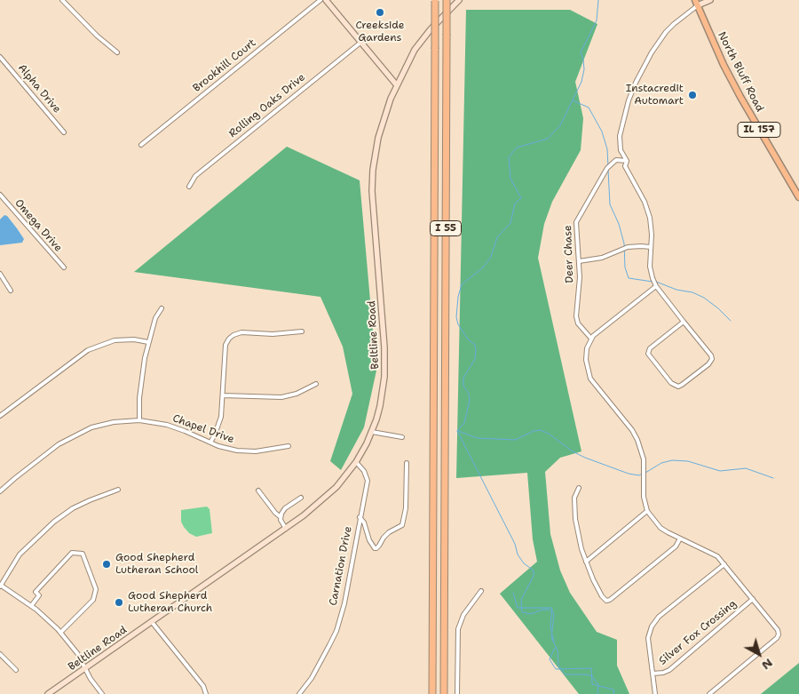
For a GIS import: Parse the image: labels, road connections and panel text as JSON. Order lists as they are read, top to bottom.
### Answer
{
  "streets": {
    "highway": ["I 55"],
    "main road": ["North Bluff Road", "IL 157", "Beltline Road"],
    "street": [
      "Brookhill Court",
      "Alpha Drive",
      "Rolling Oaks Drive",
      "Omega Drive",
      "Deer Chase",
      "Chapel Drive",
      "Carnation Drive",
      "Silver Fox Crossing"
    ]
  },
  "crossings": [
    ["Beltline Road", "Carnation Drive"]
  ],
  "places": [
    "Creekside Gardens",
    "Instacredit Automart",
    "Good Shepherd Lutheran School",
    "Good Shepherd Lutheran Church"
  ],
  "north": "bottom right"
}
